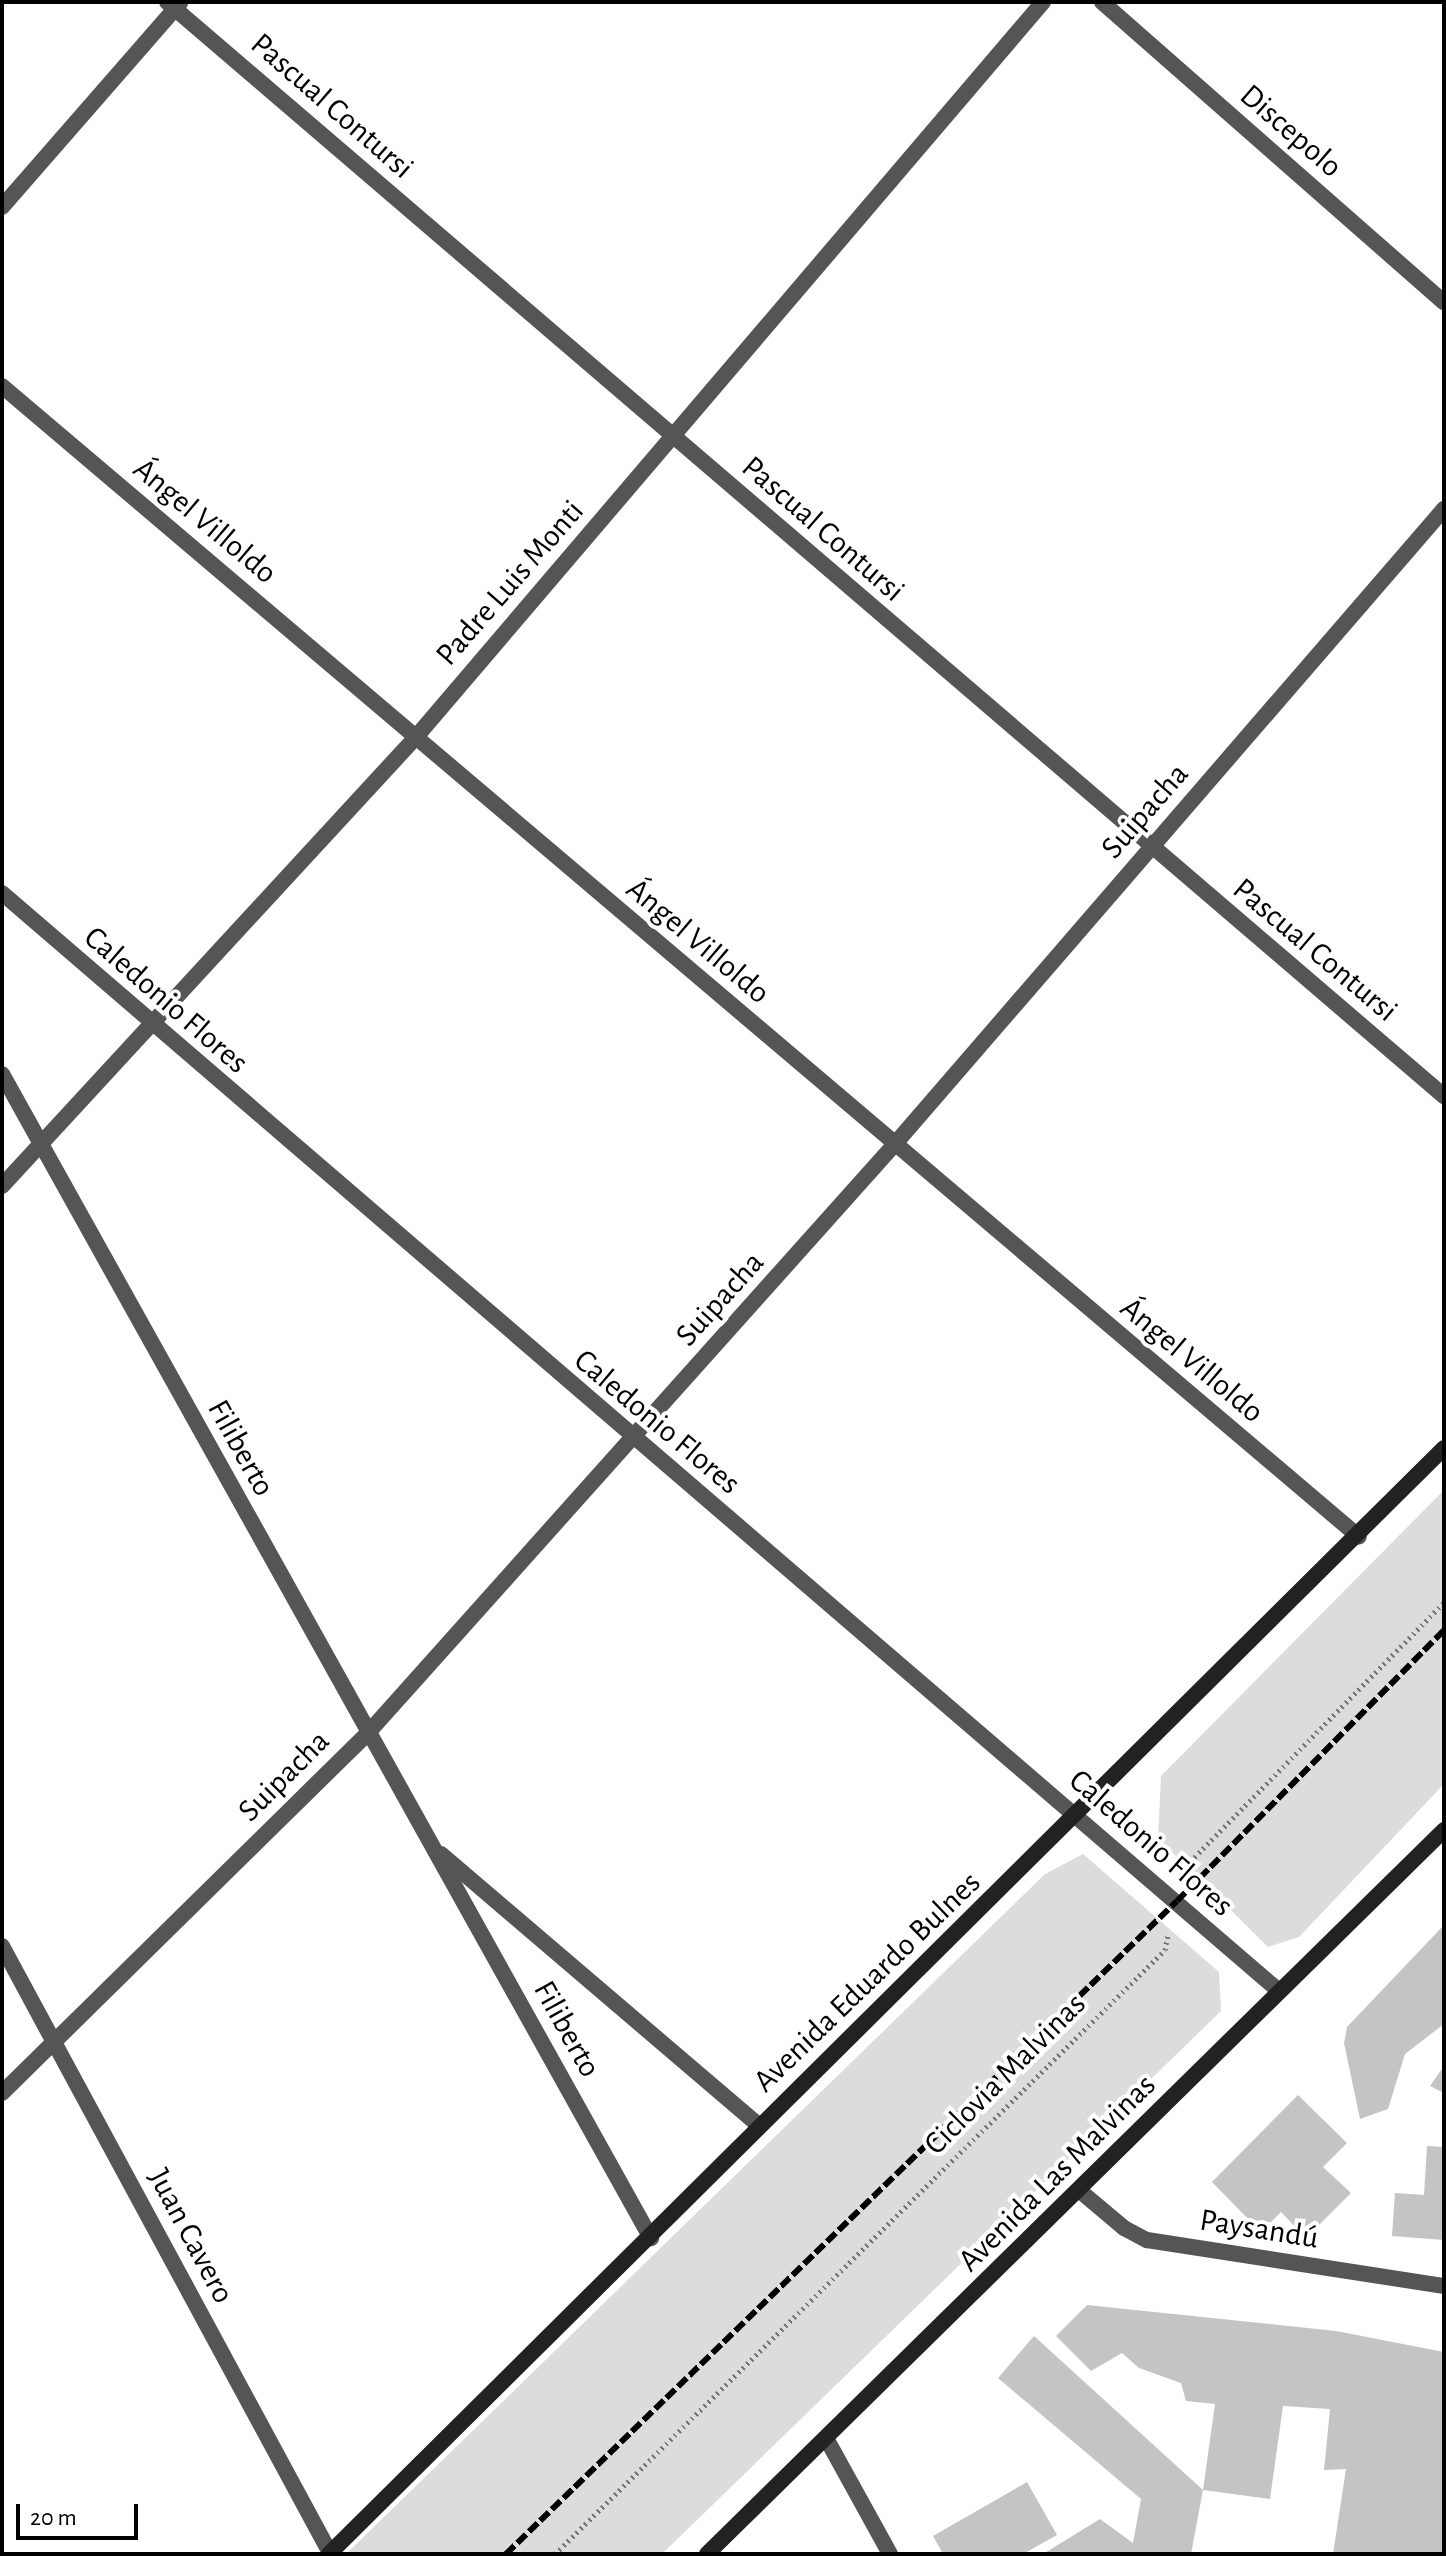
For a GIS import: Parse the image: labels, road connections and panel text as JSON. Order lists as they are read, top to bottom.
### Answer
{
  "streets": {
    "main road": ["Avenida Eduardo Bulnes", "Avenida Las Malvinas"],
    "street": [
      "Pascual Contursi",
      "Discepolo",
      "Ángel Villoldo",
      "Padre Luis Monti",
      "Suipacha",
      "Caledonio Flores",
      "Filiberto",
      "Paysandú",
      "Juan Cavero"
    ],
    "path": ["Ciclovia Malvinas"]
  },
  "crossings": [
    ["Pascual Contursi", "Padre Luis Monti"],
    ["Pascual Contursi", "Suipacha"],
    ["Ángel Villoldo", "Padre Luis Monti"],
    ["Ángel Villoldo", "Suipacha"],
    ["Ángel Villoldo", "Avenida Eduardo Bulnes"],
    ["Padre Luis Monti", "Caledonio Flores"],
    ["Padre Luis Monti", "Filiberto"],
    ["Suipacha", "Caledonio Flores"],
    ["Suipacha", "Filiberto"],
    ["Suipacha", "Juan Cavero"],
    ["Caledonio Flores", "Avenida Eduardo Bulnes"],
    ["Caledonio Flores", "Ciclovia Malvinas"],
    ["Caledonio Flores", "Avenida Las Malvinas"],
    ["Filiberto", "Avenida Eduardo Bulnes"],
    ["Avenida Eduardo Bulnes", "Juan Cavero"],
    ["Avenida Las Malvinas", "Paysandú"]
  ],
  "scale_bar": "20 m"
}
